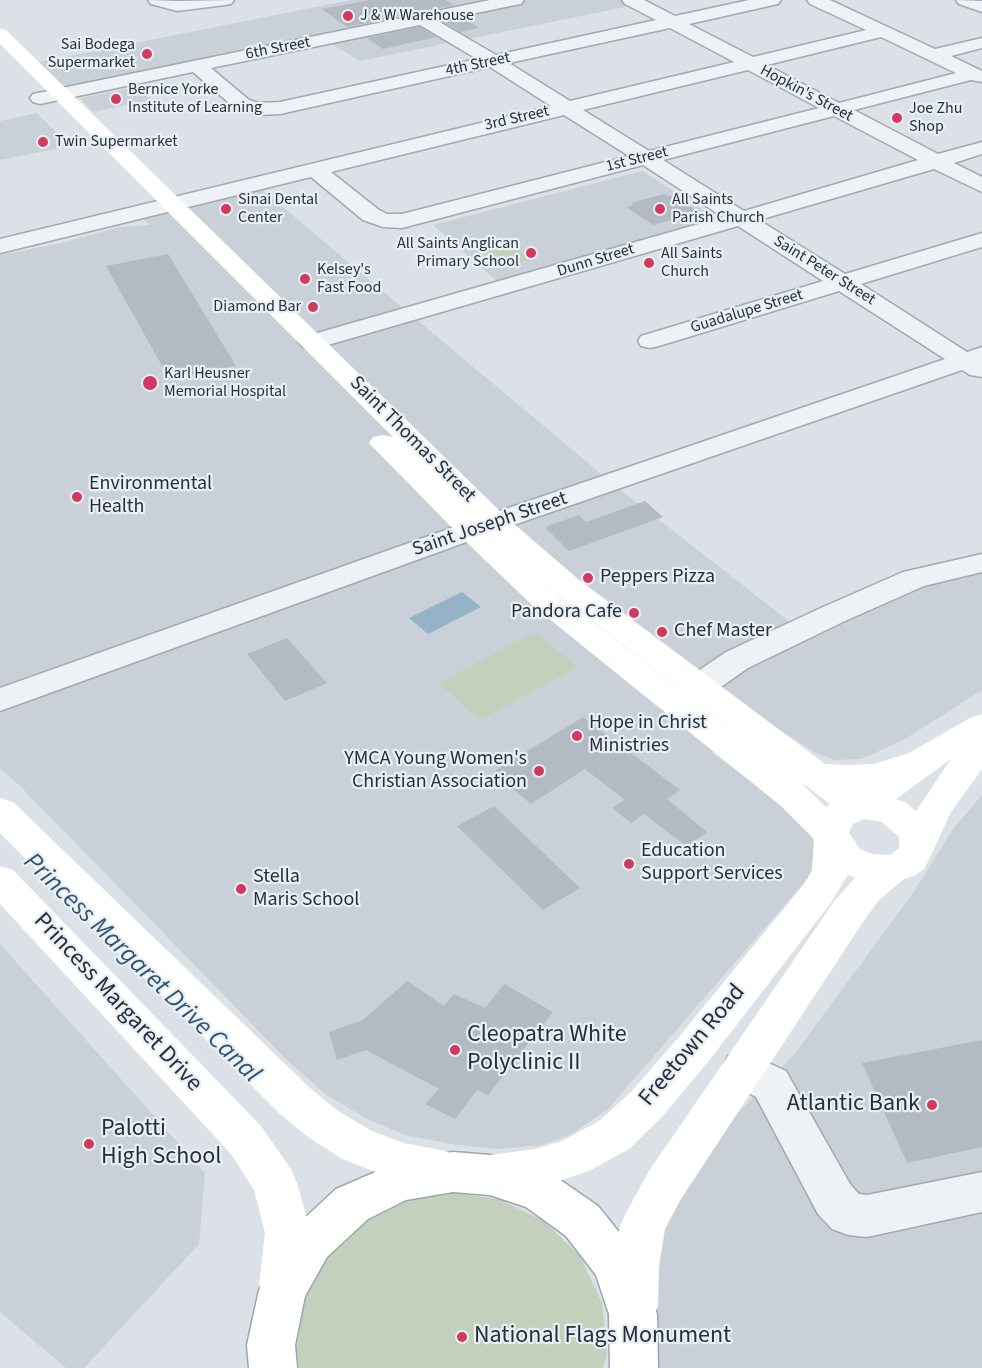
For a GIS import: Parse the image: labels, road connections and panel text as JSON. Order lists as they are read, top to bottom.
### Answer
{
  "streets": {
    "street": [
      "6th Street",
      "4th Street",
      "Hopkin's Street",
      "3rd Street",
      "1st Street",
      "Dunn Street",
      "Saint Peter Street",
      "Guadalupe Street",
      "Saint Thomas Street",
      "Saint Joseph Street",
      "Princess Margaret Drive",
      "Freetown Road"
    ]
  },
  "crossings": [
    ["6th Street", "4th Street"],
    ["6th Street", "Saint Peter Street"],
    ["6th Street", "Saint Thomas Street"],
    ["4th Street", "Hopkin's Street"],
    ["4th Street", "Saint Peter Street"],
    ["Hopkin's Street", "3rd Street"],
    ["Hopkin's Street", "1st Street"],
    ["Hopkin's Street", "Dunn Street"],
    ["3rd Street", "1st Street"],
    ["3rd Street", "Saint Peter Street"],
    ["3rd Street", "Saint Thomas Street"],
    ["1st Street", "Saint Peter Street"],
    ["Dunn Street", "Saint Peter Street"],
    ["Dunn Street", "Saint Thomas Street"],
    ["Saint Peter Street", "Guadalupe Street"],
    ["Saint Peter Street", "Saint Joseph Street"],
    ["Saint Thomas Street", "Saint Joseph Street"],
    ["Saint Thomas Street", "Freetown Road"],
    ["Princess Margaret Drive", "Freetown Road"]
  ],
  "water": ["Princess Margaret Drive Canal"],
  "places": [
    "J & W Warehouse",
    "Sai Bodega Supermarket",
    "Bernice Yorke Institute of Learning",
    "Joe Zhu Shop",
    "Twin Supermarket",
    "Sinai Dental Center",
    "All Saints Parish Church",
    "All Saints Anglican Primary School",
    "All Saints Church",
    "Kelsey's Fast Food",
    "Diamond Bar",
    "Karl Heusner Memorial Hospital",
    "Environmental Health",
    "Peppers Pizza",
    "Pandora Cafe",
    "Chef Master",
    "Hope in Christ Ministries",
    "YMCA Young Women's Christian Association",
    "Education Support Services",
    "Stella Maris School",
    "Cleopatra White Polyclinic II",
    "Atlantic Bank",
    "Palotti High School",
    "National Flags Monument"
  ]
}
